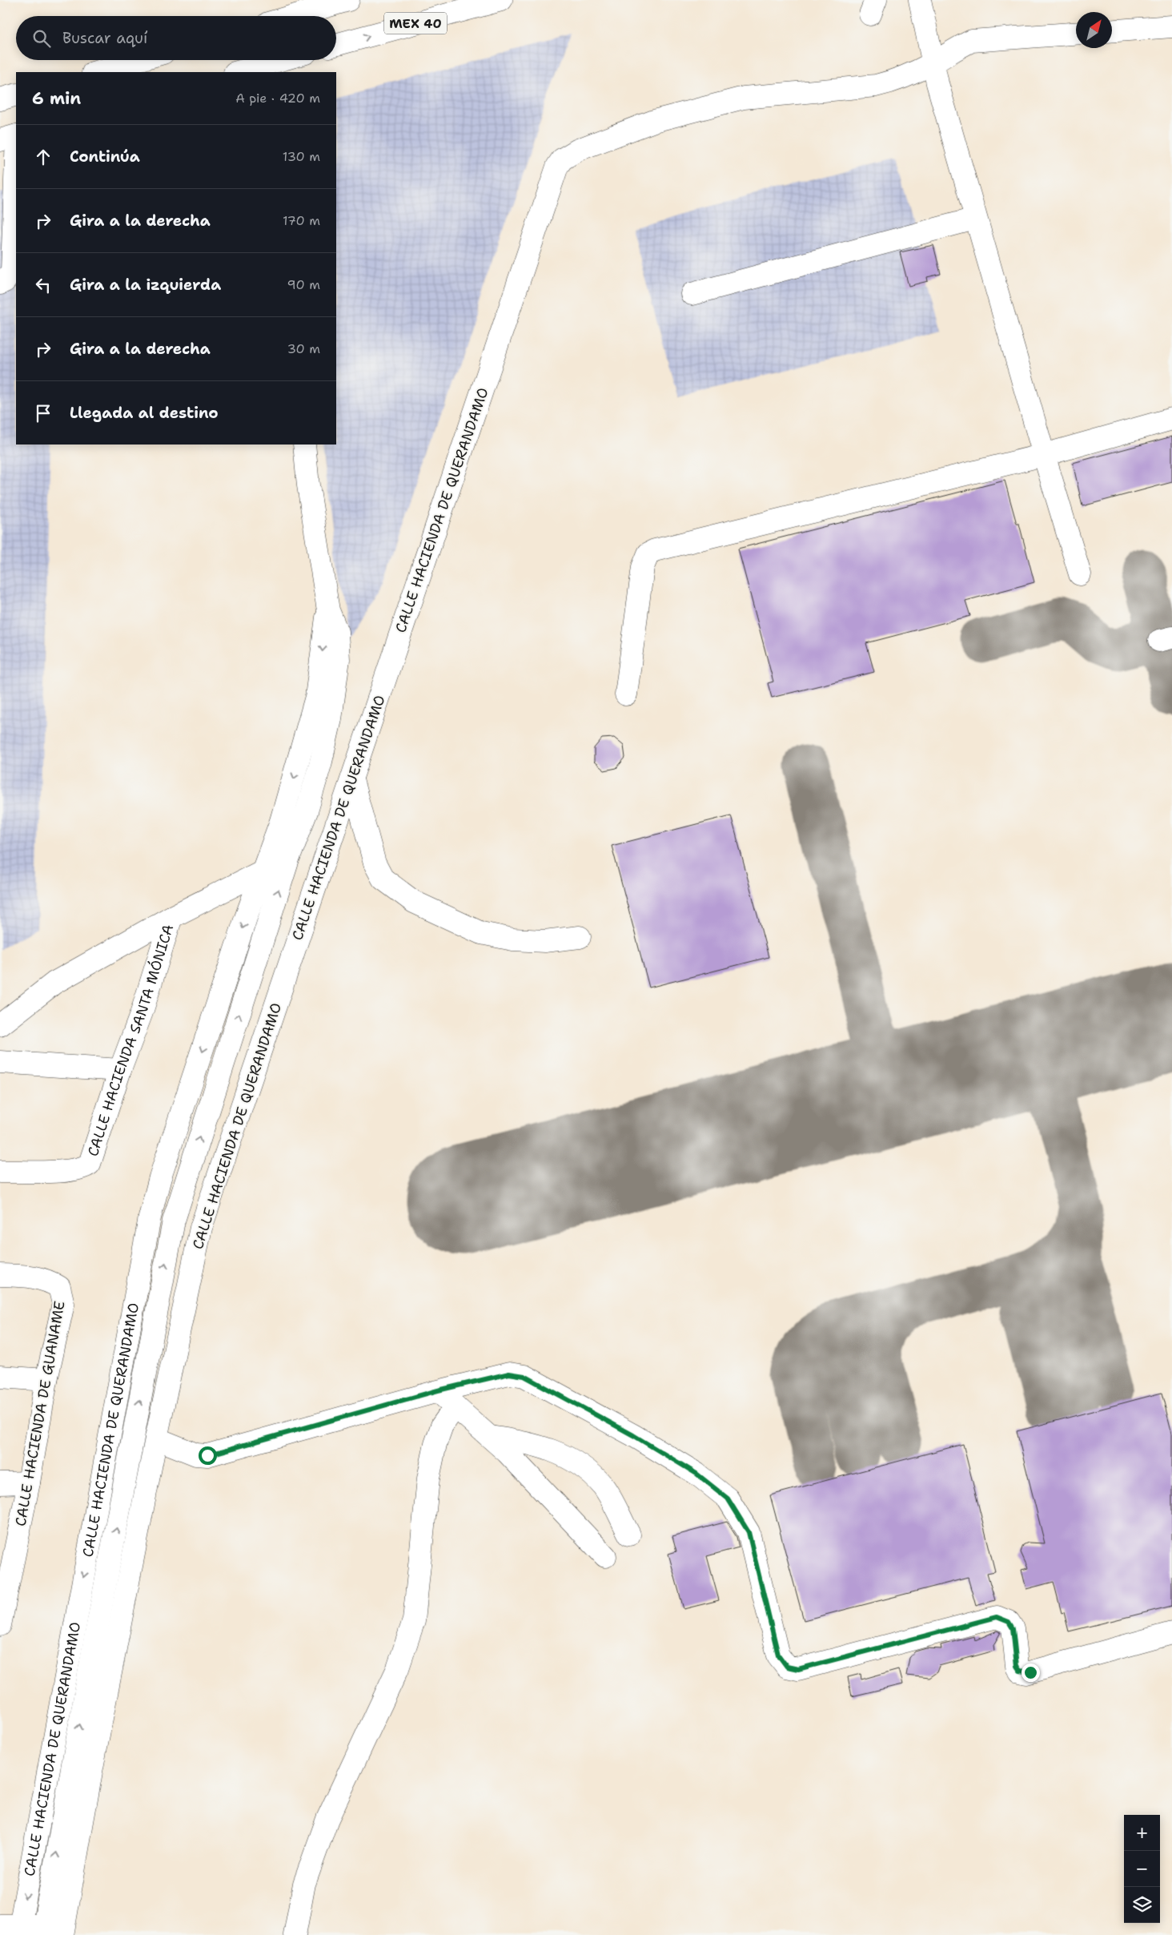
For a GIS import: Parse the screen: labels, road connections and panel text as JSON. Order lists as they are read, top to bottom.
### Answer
{
  "streets": {
    "main road": [
      "MEX 40",
      "CALLE HACIENDA DE QUERANDAMO",
      "CALLE HACIENDA SANTA MÓNICA",
      "CALLE HACIENDA DE GUANAME"
    ]
  },
  "north": "top right",
  "page": {
    "search": "Buscar aquí",
    "heading": ["6 min", "A pie · 420 m"],
    "list": [
      ["Continúa", "130 m"],
      ["Gira a la derecha", "170 m"],
      ["Gira a la izquierda", "90 m"],
      ["Gira a la derecha", "30 m"],
      "Llegada al destino"
    ],
    "map_buttons": ["+", "−"]
  }
}
